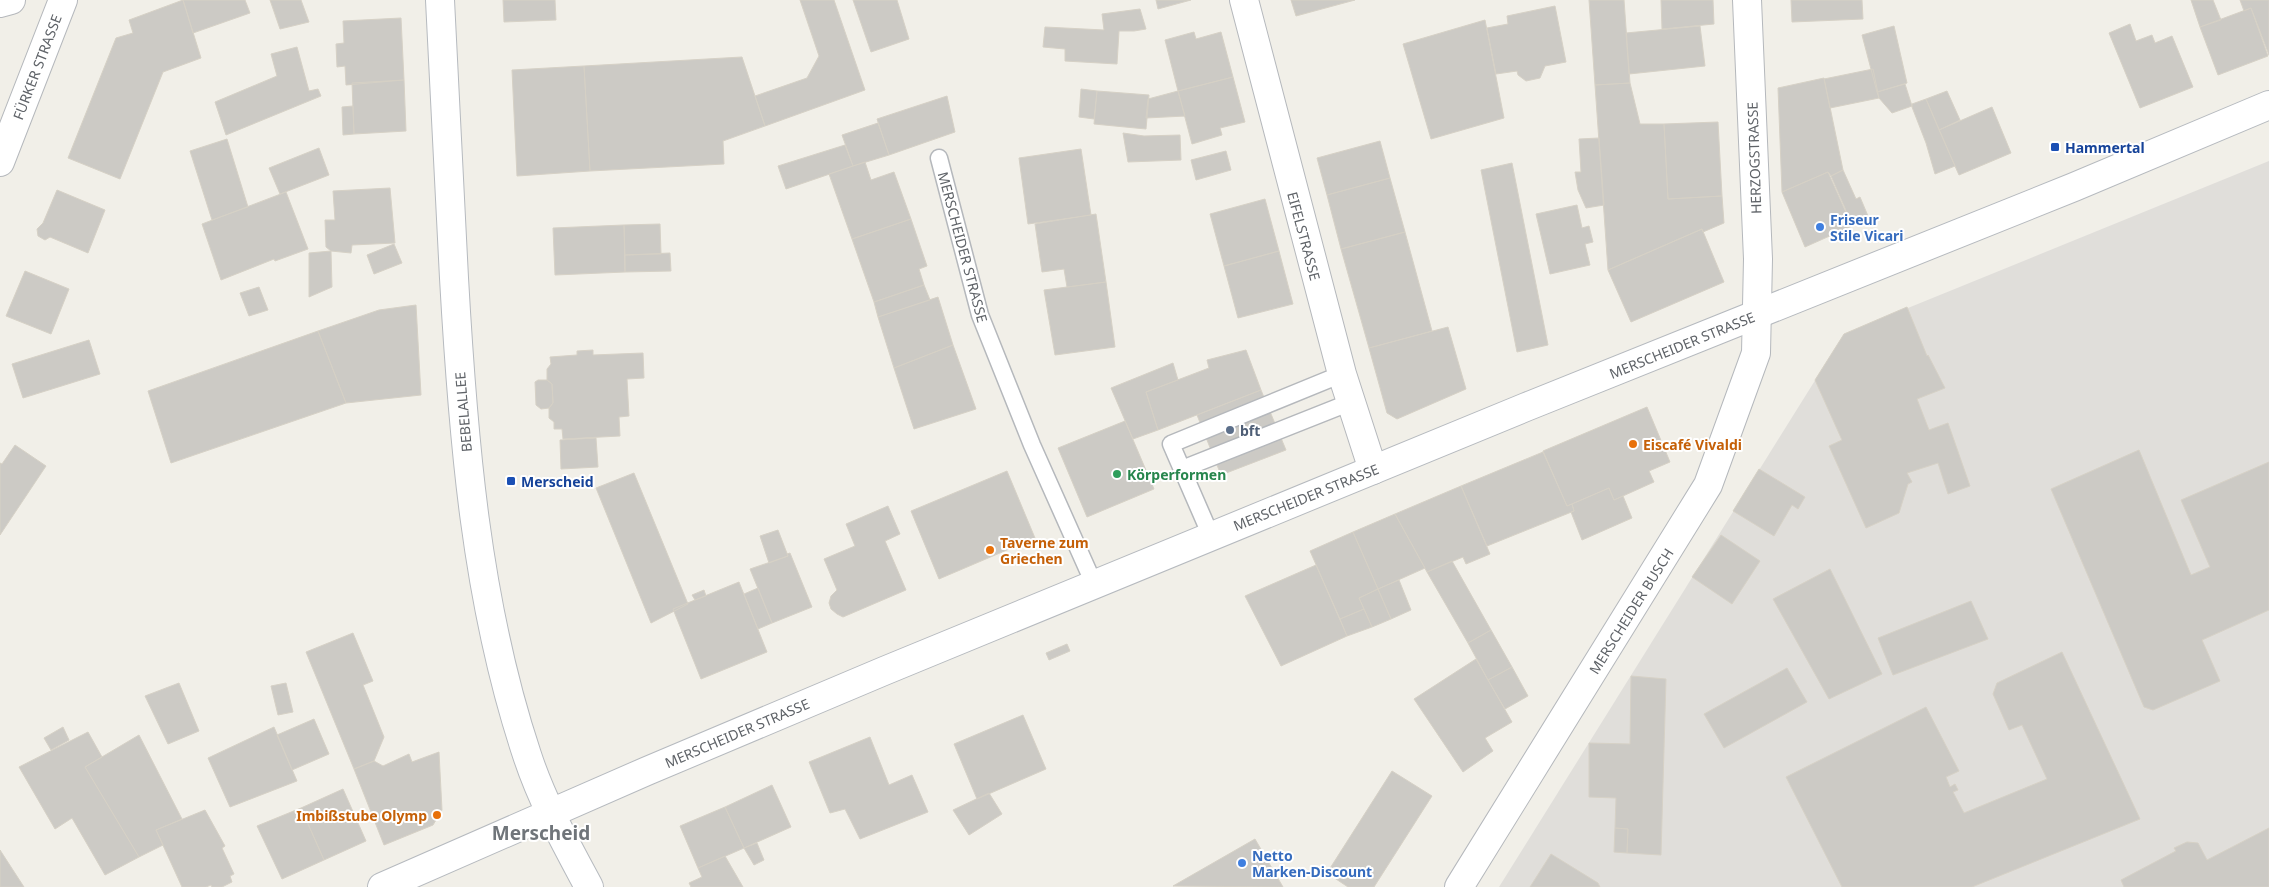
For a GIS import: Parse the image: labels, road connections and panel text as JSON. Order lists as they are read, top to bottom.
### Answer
{
  "streets": {
    "main road": [
      "FÜRKER STRASSE",
      "HERZOGSTRASSE",
      "EIFELSTRASSE",
      "MERSCHEIDER STRASSE",
      "BEBELALLEE",
      "MERSCHEIDER BUSCH"
    ]
  },
  "crossings": [
    ["HERZOGSTRASSE", "MERSCHEIDER STRASSE"],
    ["HERZOGSTRASSE", "MERSCHEIDER BUSCH"],
    ["EIFELSTRASSE", "MERSCHEIDER STRASSE"],
    ["MERSCHEIDER STRASSE", "BEBELALLEE"],
    ["MERSCHEIDER STRASSE", "MERSCHEIDER BUSCH"]
  ],
  "districts": ["Merscheid"],
  "places": {
    "transit": ["Hammertal", "Merscheid"],
    "other": [
      "Friseur Stile Vicari",
      "bft",
      "Eiscafé Vivaldi",
      "Körperformen",
      "Taverne zum Griechen",
      "Imbißstube Olymp",
      "Netto Marken-Discount"
    ]
  }
}
